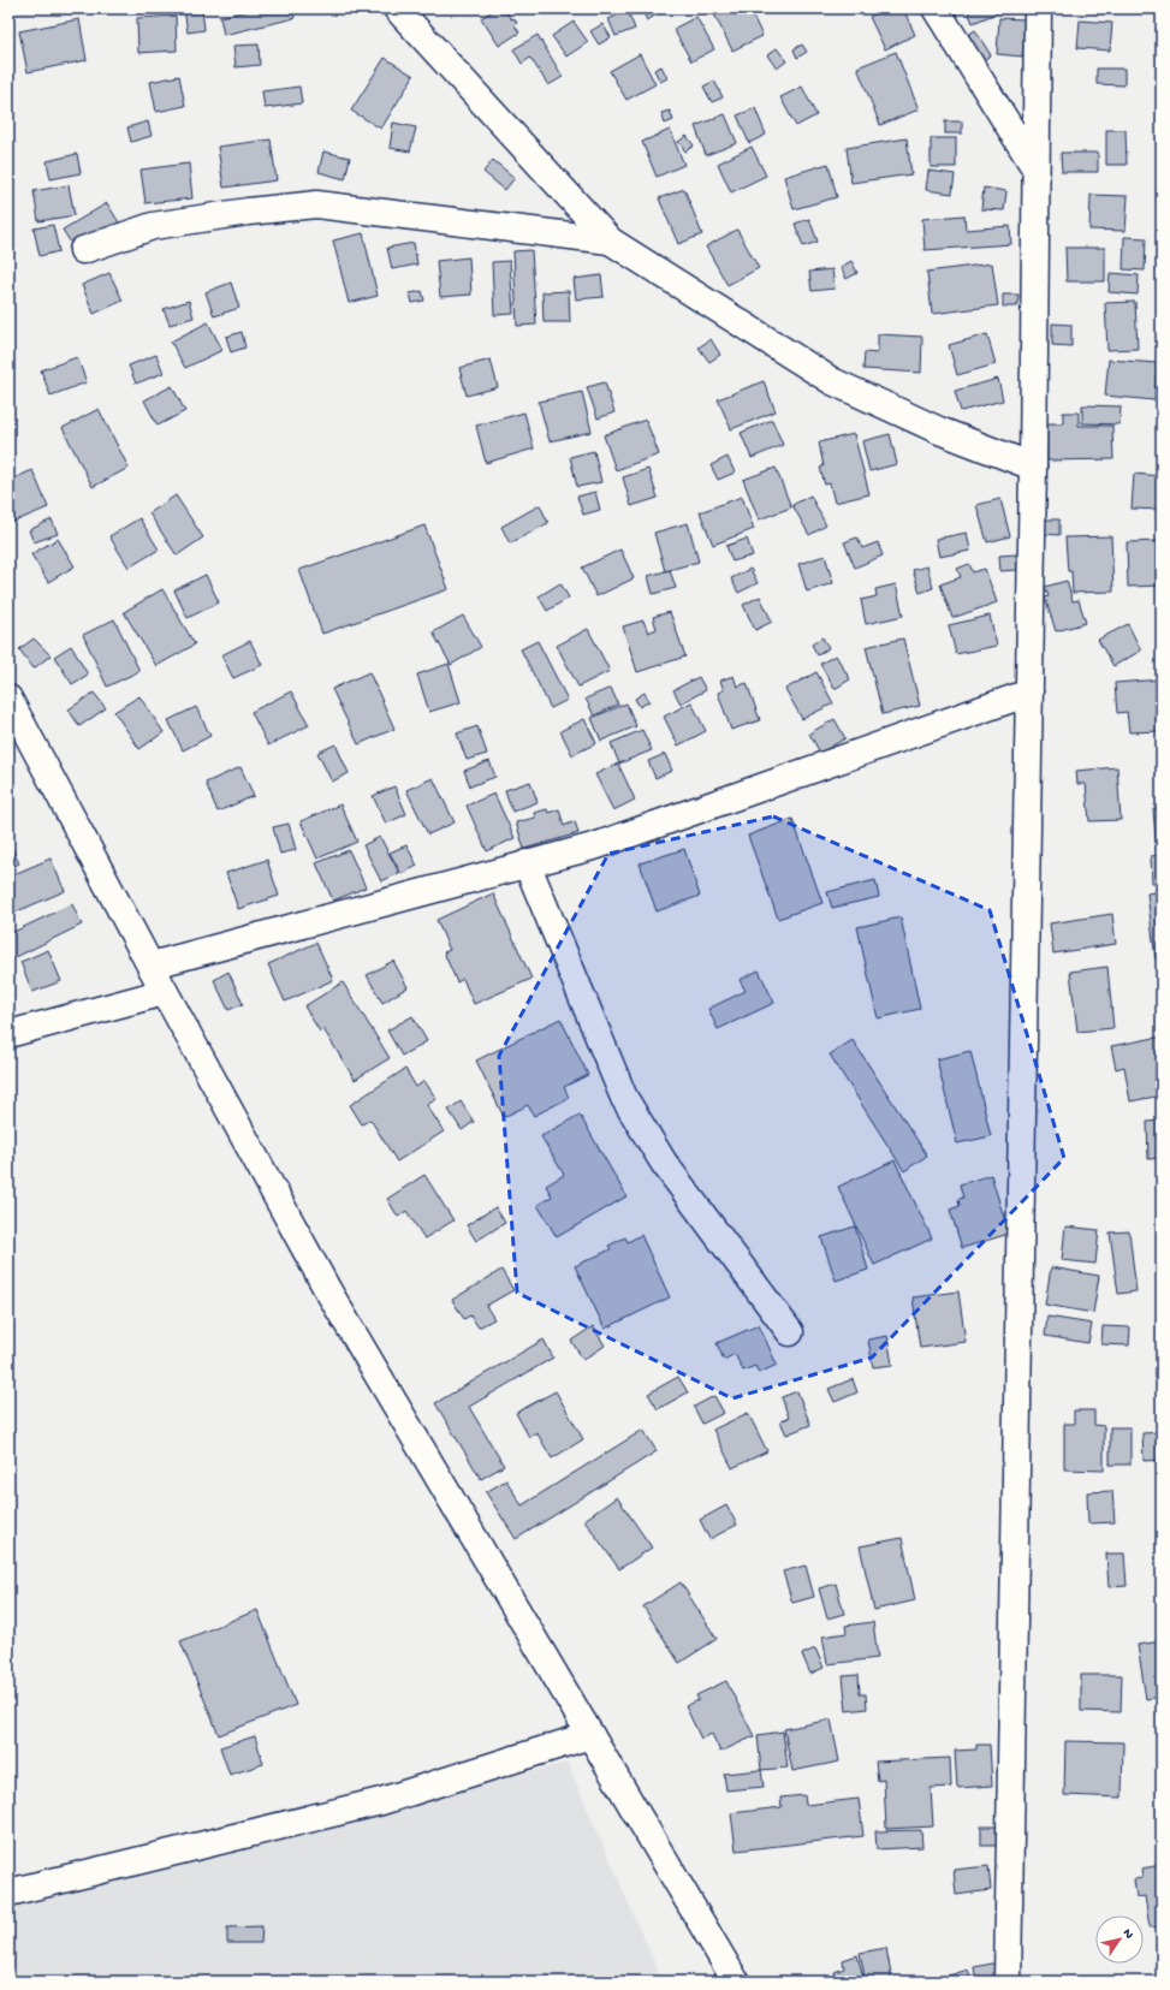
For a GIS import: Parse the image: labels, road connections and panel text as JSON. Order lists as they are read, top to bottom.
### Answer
{
  "north": "top right"
}
